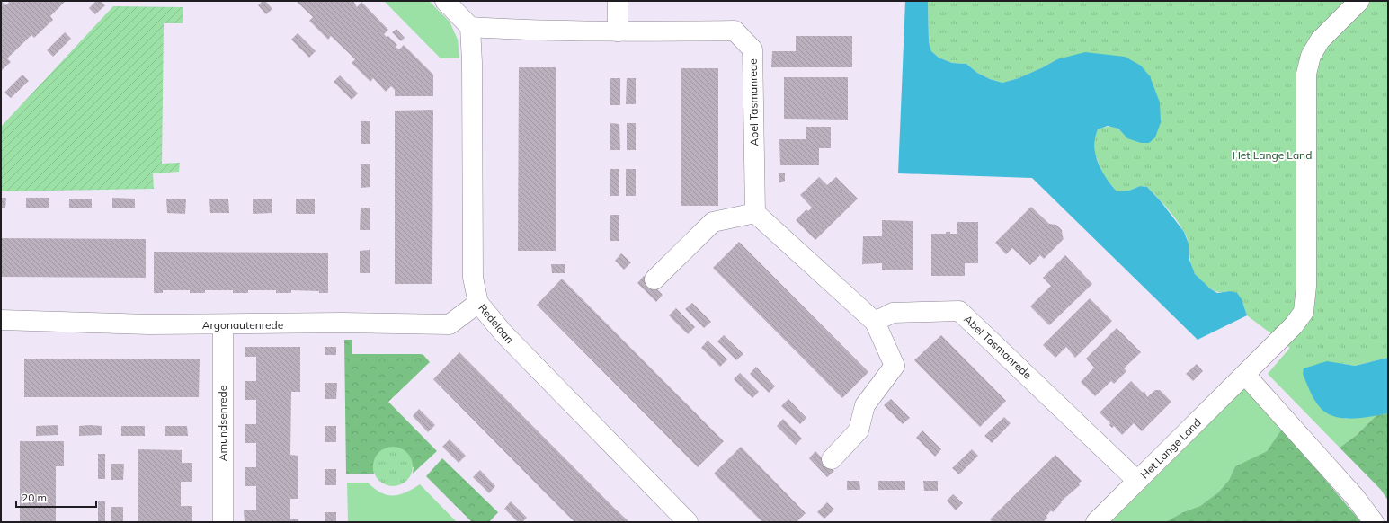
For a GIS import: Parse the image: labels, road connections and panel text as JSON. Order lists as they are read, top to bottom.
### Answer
{
  "streets": {
    "street": [
      "Abel Tasmanrede",
      "Redelaan",
      "Argonautenrede",
      "Amundsenrede",
      "Het Lange Land"
    ]
  },
  "crossings": [
    ["Abel Tasmanrede", "Redelaan"],
    ["Abel Tasmanrede", "Het Lange Land"],
    ["Redelaan", "Argonautenrede"],
    ["Argonautenrede", "Amundsenrede"]
  ],
  "parks": ["Het Lange Land"],
  "scale_bar": "20 m"
}
